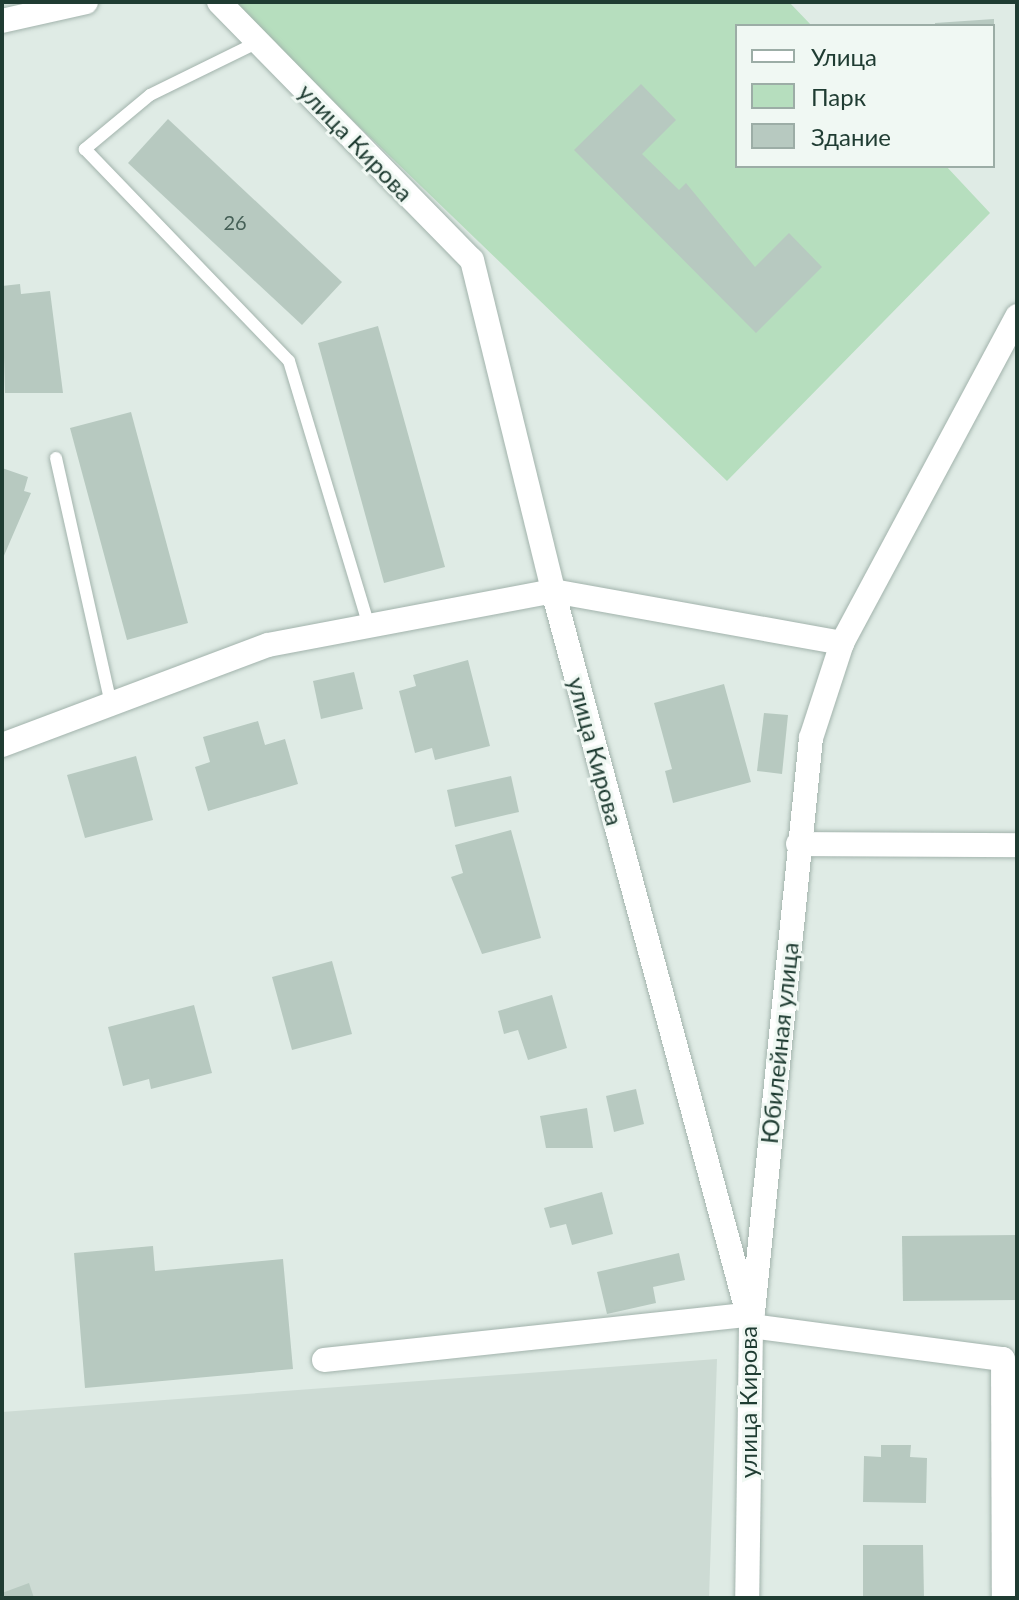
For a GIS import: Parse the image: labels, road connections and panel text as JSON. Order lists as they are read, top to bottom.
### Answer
{
  "streets": {
    "street": ["улица Кирова", "Юбилейная улица"]
  },
  "crossings": [
    ["улица Кирова", "Юбилейная улица"]
  ],
  "house_numbers": ["26"],
  "legend": ["Улица", "Парк", "Здание"]
}
